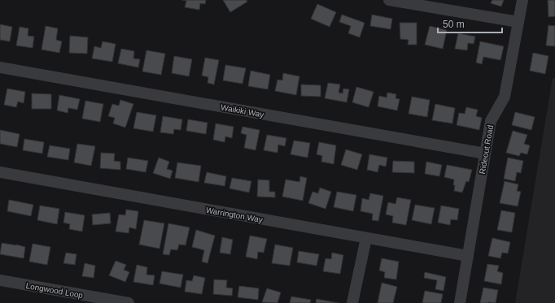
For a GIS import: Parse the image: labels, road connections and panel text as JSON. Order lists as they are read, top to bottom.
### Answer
{
  "streets": {
    "street": [
      "Waikiki Way",
      "Rideout Road",
      "Warrington Way",
      "Longwood Loop"
    ]
  },
  "crossings": [
    ["Waikiki Way", "Rideout Road"],
    ["Rideout Road", "Warrington Way"]
  ],
  "scale_bar": "50 m"
}
